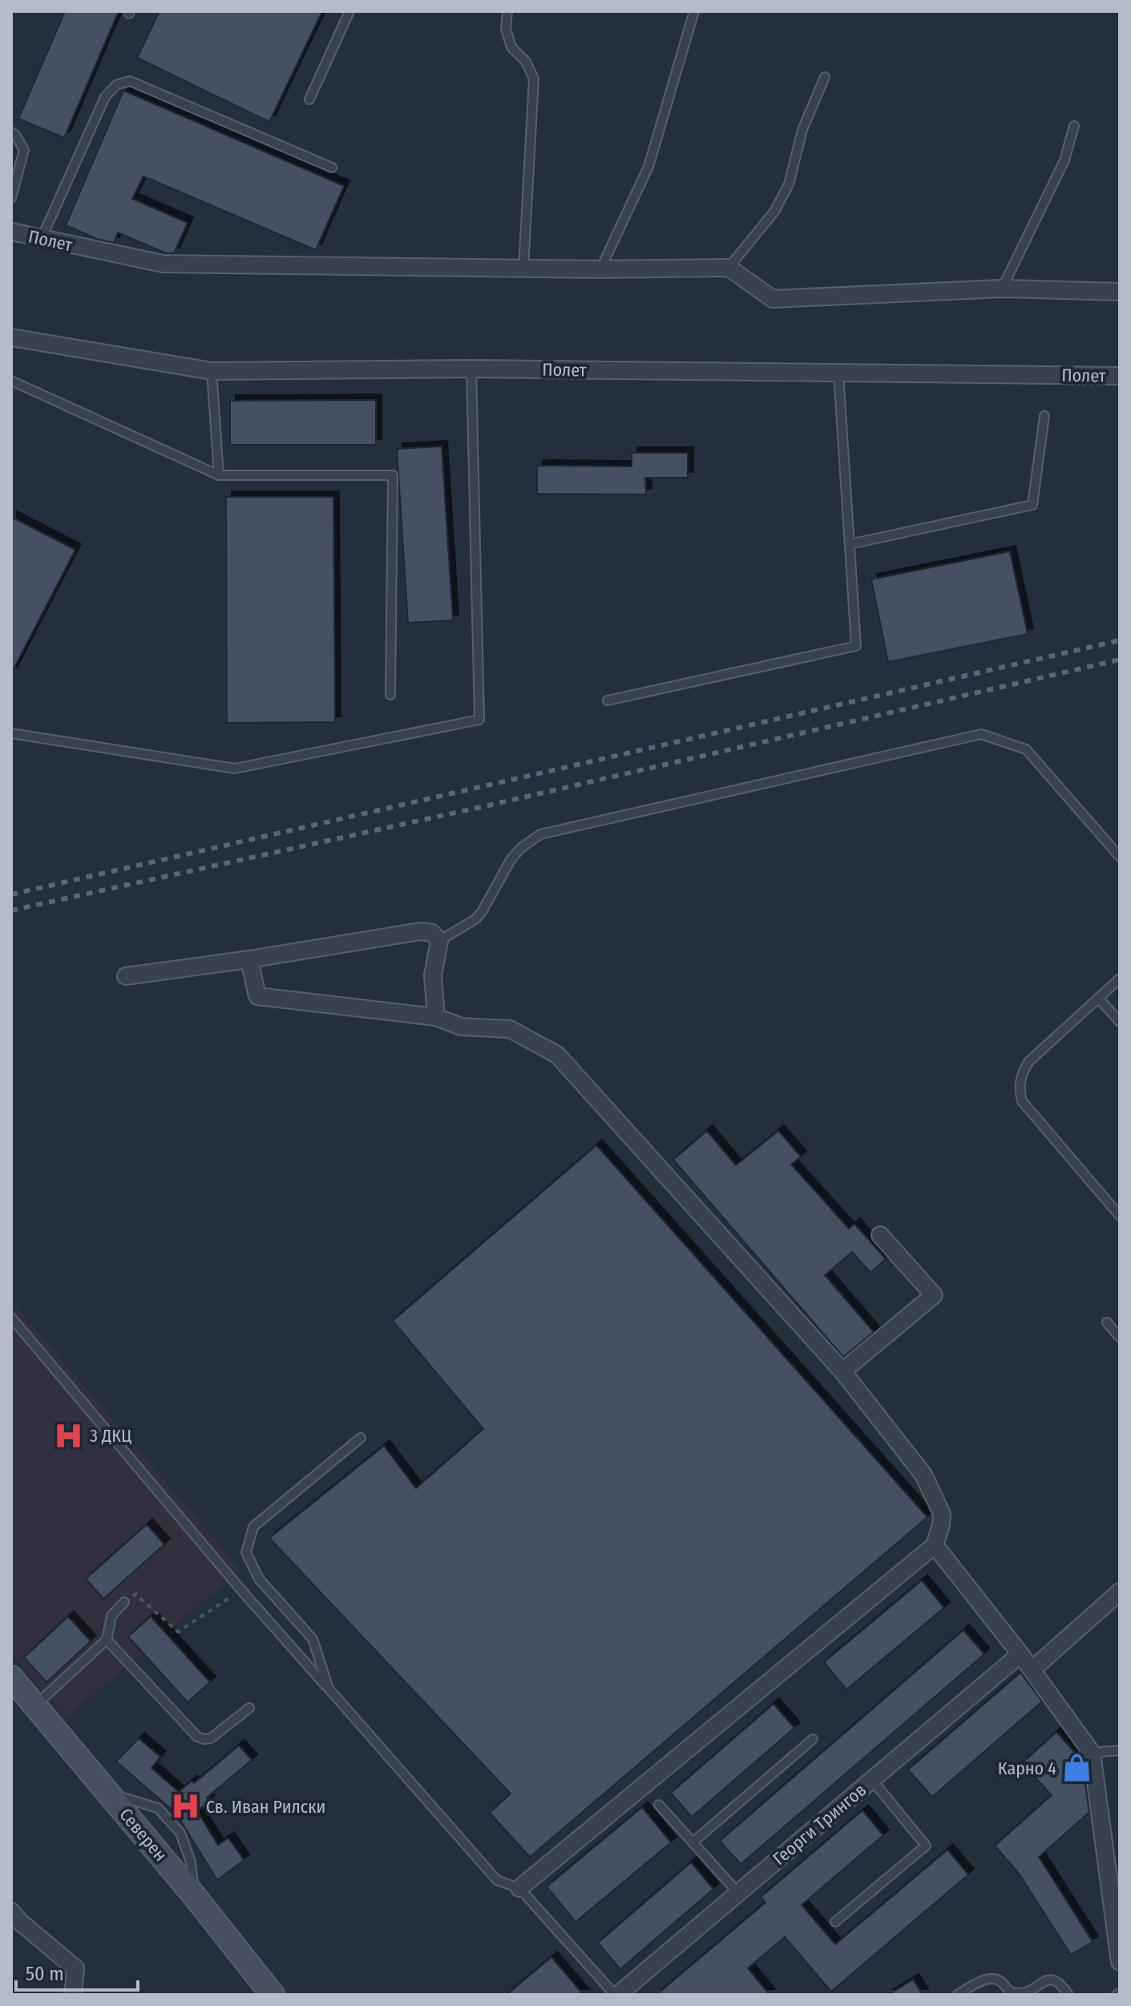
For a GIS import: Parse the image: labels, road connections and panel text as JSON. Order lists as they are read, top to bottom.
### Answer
{
  "streets": {
    "main road": ["Северен"],
    "street": ["Полет", "Георги Трингов"]
  },
  "places": {
    "hospital": ["3 ДКЦ", "Св. Иван Рилски"],
    "shop": ["Карно 4"]
  },
  "scale_bar": "50 m"
}
